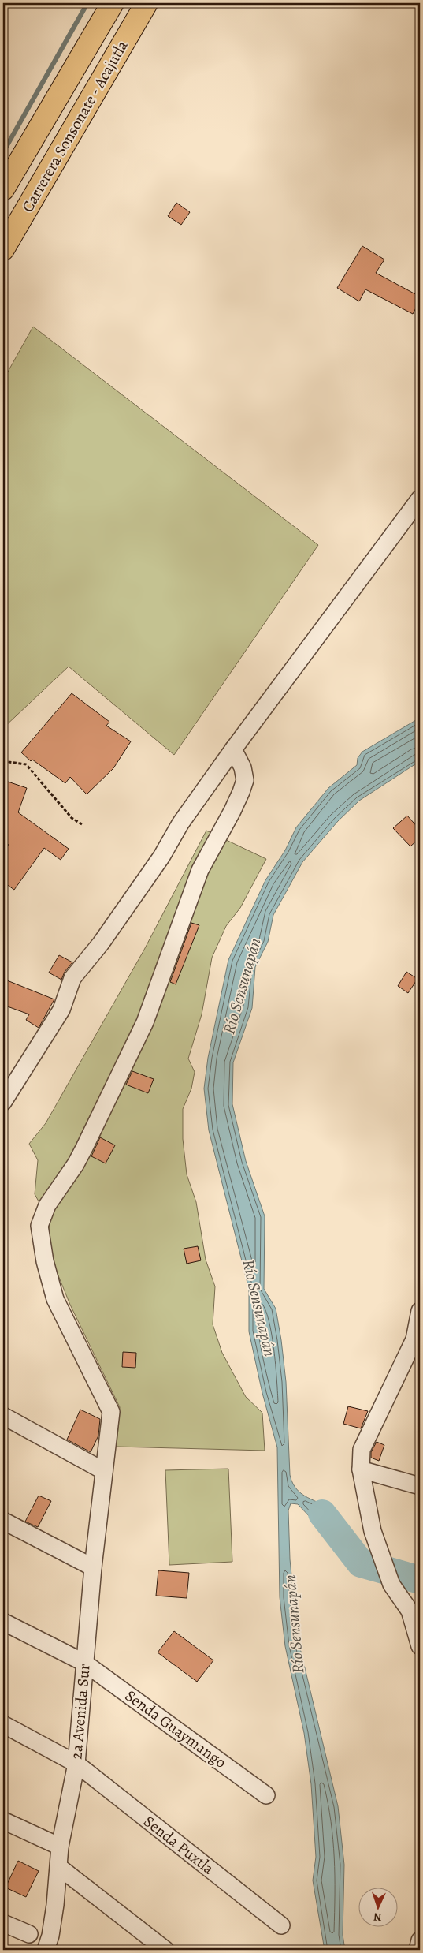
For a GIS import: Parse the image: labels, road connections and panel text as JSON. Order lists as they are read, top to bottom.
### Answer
{
  "streets": {
    "highway": ["Carretera Sonsonate - Acajutla"],
    "street": ["2a Avenida Sur", "Senda Guaymango", "Senda Puxtla"]
  },
  "crossings": [
    ["2a Avenida Sur", "Senda Guaymango"],
    ["2a Avenida Sur", "Senda Puxtla"]
  ],
  "water": ["Río Sensunapán"],
  "north": "bottom"
}
